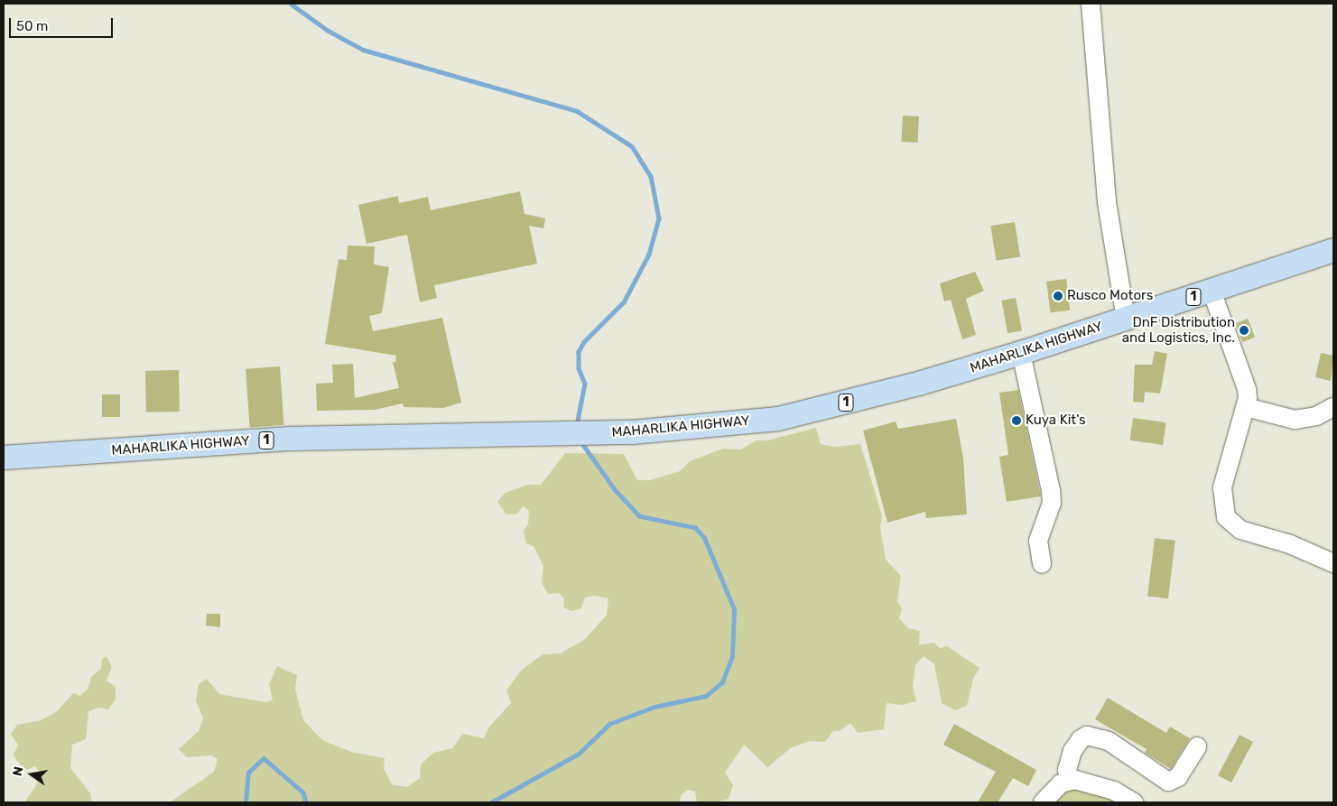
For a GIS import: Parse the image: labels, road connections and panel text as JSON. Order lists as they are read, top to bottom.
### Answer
{
  "streets": {
    "main road": ["1", "MAHARLIKA HIGHWAY"]
  },
  "places": ["Rusco Motors", "DnF Distribution and Logistics, Inc.", "Kuya Kit's"],
  "scale_bar": "50 m",
  "north": "left"
}
